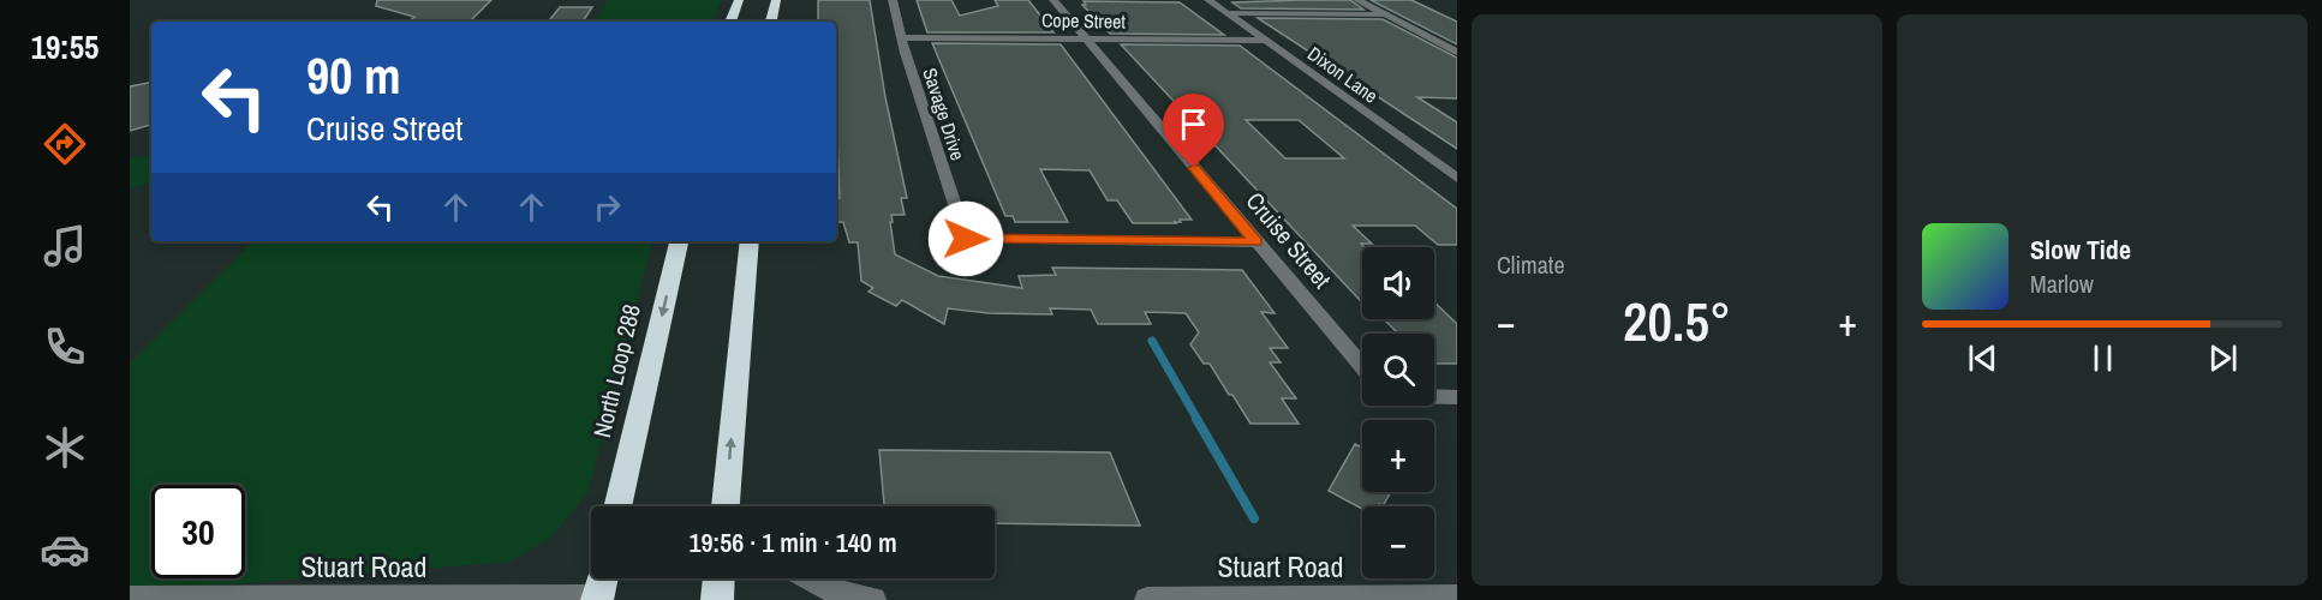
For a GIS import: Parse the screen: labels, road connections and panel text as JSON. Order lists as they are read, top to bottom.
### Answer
{
  "streets": {
    "highway": ["North Loop 288"],
    "street": [
      "Cope Street",
      "Dixon Lane",
      "Savage Drive",
      "Cruise Street",
      "Stuart Road"
    ]
  },
  "crossings": [
    ["Cope Street", "Dixon Lane"],
    ["Cope Street", "Savage Drive"],
    ["Cope Street", "Cruise Street"],
    ["Savage Drive", "Cruise Street"]
  ],
  "page": {
    "tabs": "19:55",
    "tile": "Climate",
    "turn": ["90 m", "Cruise Street"],
    "song": ["Slow Tide", "Marlow"],
    "map_buttons": ["+", "−"],
    "heat": ["−", "20.5°", "+"],
    "limit": "30",
    "trip": "19:56 · 1 min · 140 m"
  }
}
